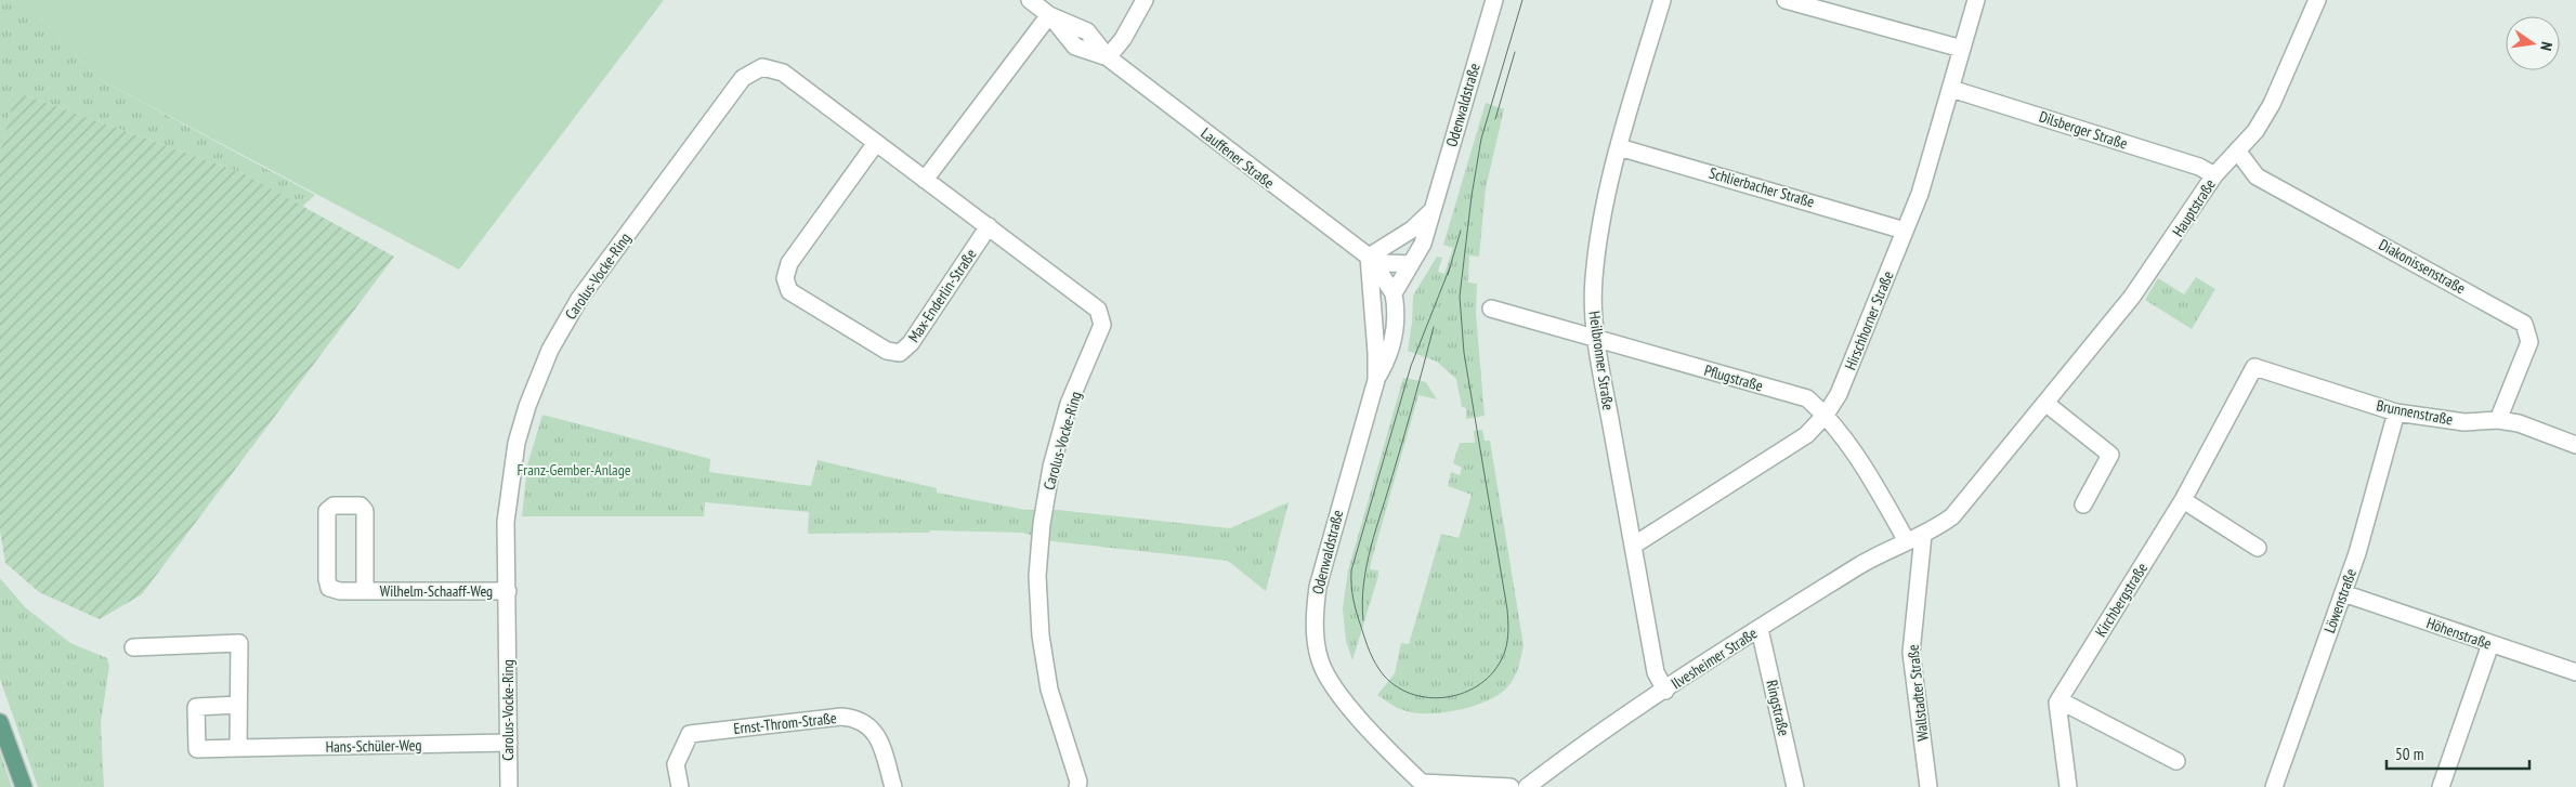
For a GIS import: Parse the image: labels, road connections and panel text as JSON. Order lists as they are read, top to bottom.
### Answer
{
  "streets": {
    "street": [
      "Odenwaldstraße",
      "Dilsberger Straße",
      "Lauffener Straße",
      "Schlierbacher Straße",
      "Hauptstraße",
      "Diakonissenstraße",
      "Carolus-Vocke-Ring",
      "Max-Enderlin-Straße",
      "Hirschhorner Straße",
      "Heilbronner Straße",
      "Pflugstraße",
      "Brunnenstraße",
      "Wilhelm-Schaaff-Weg",
      "Kirchbergstraße",
      "Löwenstraße",
      "Höhenstraße",
      "Ilvesheimer Straße",
      "Wallstadter Straße",
      "Ringstraße",
      "Ernst-Throm-Straße",
      "Hans-Schüler-Weg"
    ]
  },
  "crossings": [
    ["Odenwaldstraße", "Lauffener Straße"],
    ["Dilsberger Straße", "Hauptstraße"],
    ["Dilsberger Straße", "Hirschhorner Straße"],
    ["Schlierbacher Straße", "Hirschhorner Straße"],
    ["Schlierbacher Straße", "Heilbronner Straße"],
    ["Hauptstraße", "Diakonissenstraße"],
    ["Hauptstraße", "Pflugstraße"],
    ["Hauptstraße", "Ilvesheimer Straße"],
    ["Hauptstraße", "Wallstadter Straße"],
    ["Diakonissenstraße", "Brunnenstraße"],
    ["Carolus-Vocke-Ring", "Max-Enderlin-Straße"],
    ["Carolus-Vocke-Ring", "Wilhelm-Schaaff-Weg"],
    ["Carolus-Vocke-Ring", "Hans-Schüler-Weg"],
    ["Hirschhorner Straße", "Heilbronner Straße"],
    ["Hirschhorner Straße", "Pflugstraße"],
    ["Heilbronner Straße", "Pflugstraße"],
    ["Heilbronner Straße", "Ilvesheimer Straße"],
    ["Pflugstraße", "Ilvesheimer Straße"],
    ["Brunnenstraße", "Kirchbergstraße"],
    ["Brunnenstraße", "Löwenstraße"],
    ["Löwenstraße", "Höhenstraße"],
    ["Ilvesheimer Straße", "Ringstraße"]
  ],
  "parks": ["Franz-Gember-Anlage"],
  "scale_bar": "50 m",
  "north": "right"
}
